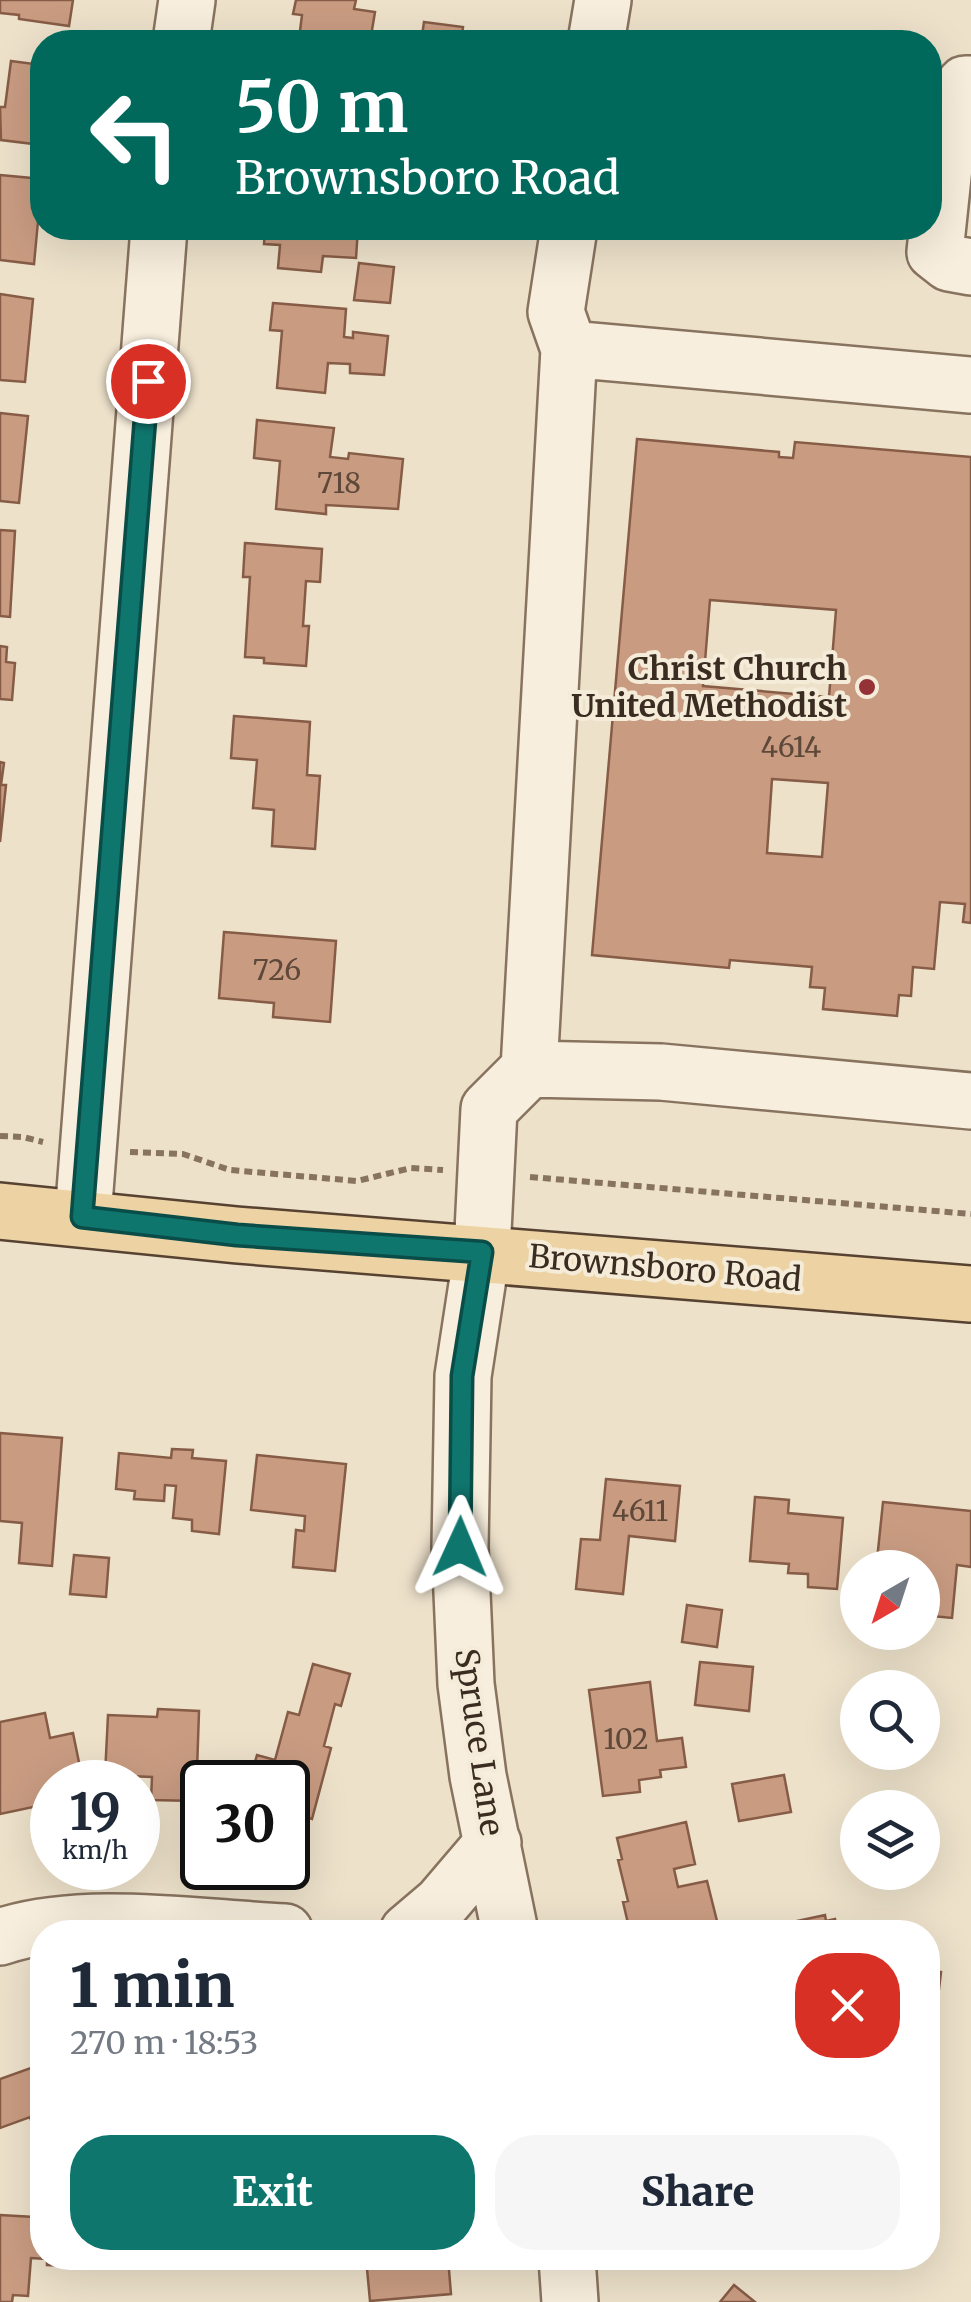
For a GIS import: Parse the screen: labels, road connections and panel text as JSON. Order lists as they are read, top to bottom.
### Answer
{
  "streets": {
    "main road": ["Brownsboro Road"],
    "street": ["Spruce Lane"]
  },
  "crossings": [
    ["Brownsboro Road", "Spruce Lane"]
  ],
  "places": ["Christ Church United Methodist"],
  "house_numbers": [
    "718",
    "4614",
    "726",
    "4611",
    "102"
  ],
  "north": "bottom left",
  "page": {
    "turn": ["50 m", "Brownsboro Road"],
    "speed": "19 km/h",
    "limit": "30",
    "heading": ["1 min", "270 m · 18:53"],
    "buttons": ["Exit", "Share"]
  }
}
